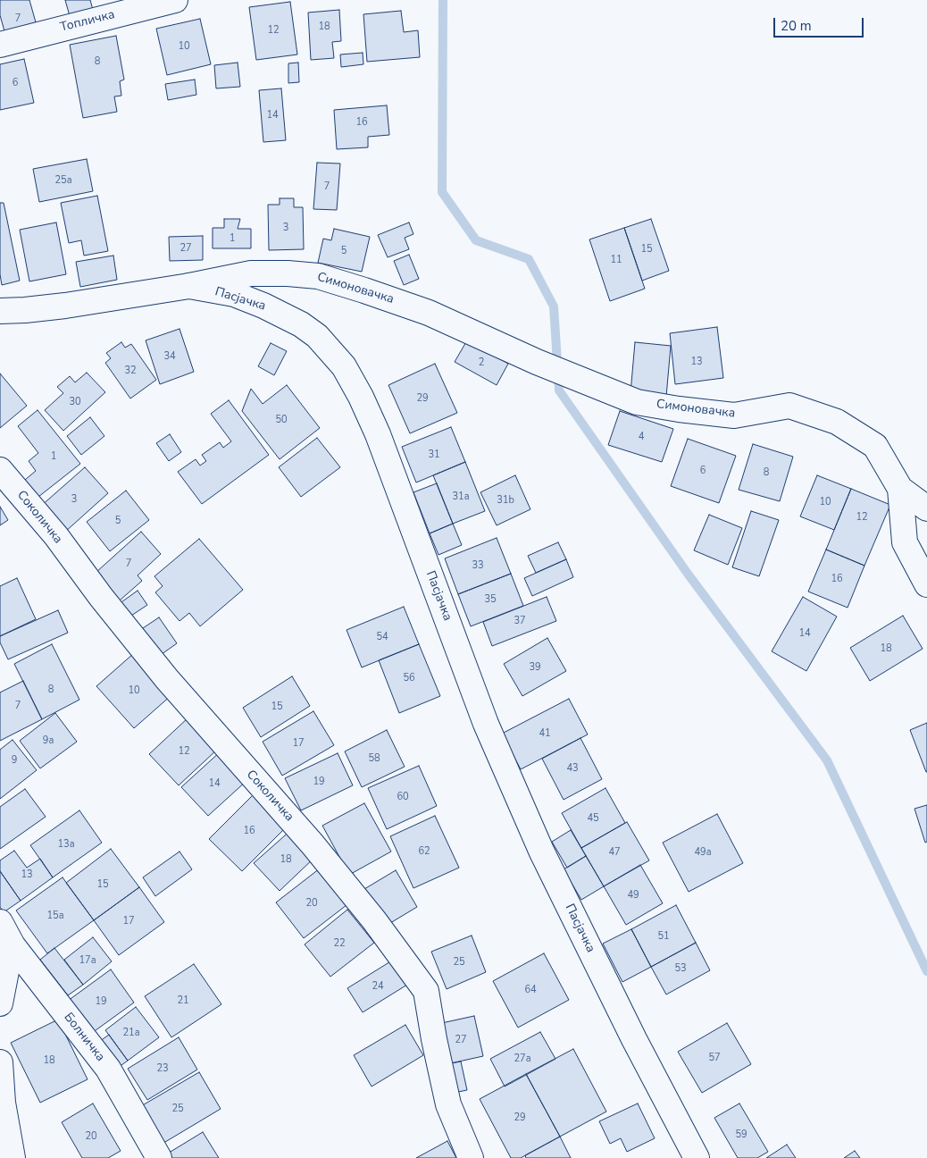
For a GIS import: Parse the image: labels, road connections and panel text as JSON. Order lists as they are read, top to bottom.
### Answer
{
  "streets": {
    "street": [
      "Топличка",
      "Симоновачка",
      "Пасјачка",
      "Соколичка",
      "Болничка"
    ]
  },
  "crossings": [
    ["Симоновачка", "Пасјачка"]
  ],
  "house_numbers": [
    "7",
    "18",
    "12",
    "10",
    "8",
    "6",
    "14",
    "16",
    "25a",
    "7",
    "3",
    "1",
    "27",
    "15",
    "5",
    "11",
    "34",
    "13",
    "2",
    "32",
    "29",
    "30",
    "50",
    "4",
    "31",
    "1",
    "6",
    "8",
    "31a",
    "3",
    "31b",
    "10",
    "12",
    "5",
    "7",
    "33",
    "16",
    "35",
    "37",
    "14",
    "54",
    "18",
    "39",
    "56",
    "8",
    "10",
    "7",
    "15",
    "41",
    "9a",
    "17",
    "12",
    "58",
    "9",
    "43",
    "19",
    "14",
    "60",
    "45",
    "16",
    "13a",
    "62",
    "47",
    "49a",
    "18",
    "13",
    "15",
    "49",
    "20",
    "15a",
    "17",
    "51",
    "22",
    "17a",
    "25",
    "53",
    "24",
    "64",
    "21",
    "19",
    "21a",
    "27",
    "57",
    "27a",
    "18",
    "23",
    "25",
    "29",
    "59",
    "20"
  ],
  "scale_bar": "20 m"
}
